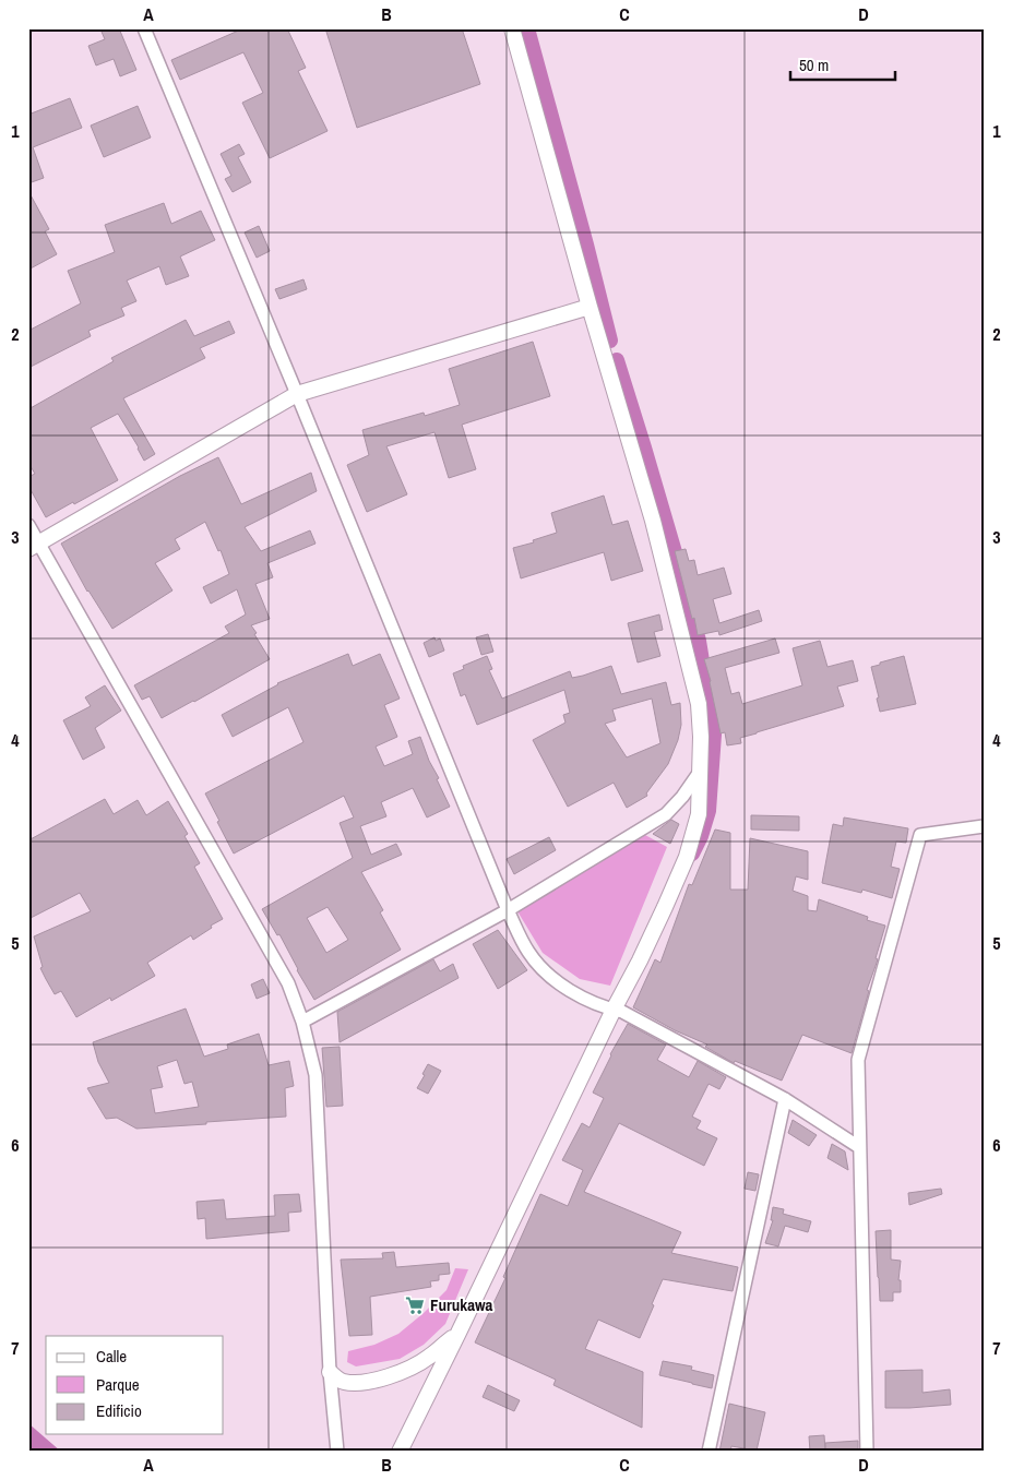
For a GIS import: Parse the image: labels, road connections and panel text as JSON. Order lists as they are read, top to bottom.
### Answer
{
  "places": {
    "supermarket": ["Furukawa"]
  },
  "legend": ["Calle", "Parque", "Edificio"],
  "scale_bar": "50 m",
  "grid": {
    "columns": [
      "A",
      "B",
      "C",
      "D"
    ],
    "rows": [
      "1",
      "2",
      "3",
      "4",
      "5",
      "6",
      "7"
    ]
  }
}
